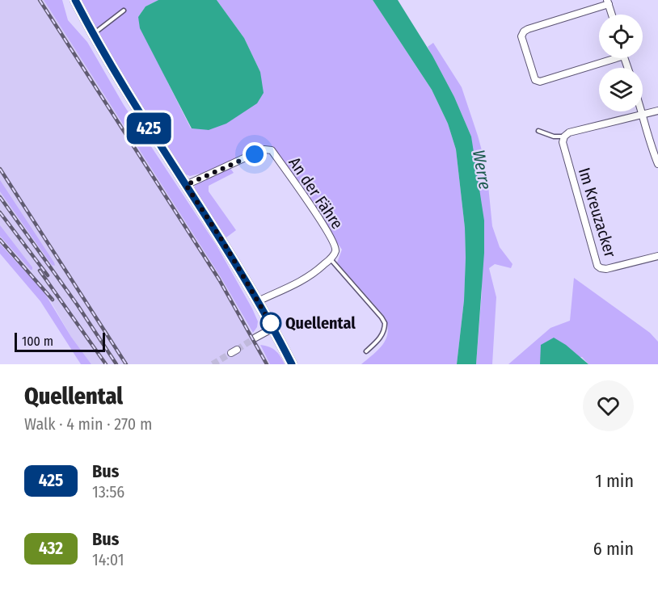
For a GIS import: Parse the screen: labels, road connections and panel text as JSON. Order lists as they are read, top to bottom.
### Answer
{
  "streets": {
    "street": ["An der Fähre", "Im Kreuzacker"]
  },
  "water": ["Werre"],
  "places": ["Quellental"],
  "lines": ["bus line 425"],
  "scale_bar": "100 m",
  "page": {
    "on_map": "425",
    "scale": "100 m",
    "heading": ["Quellental", "Walk · 4 min · 270 m"],
    "list": [
      {
        "mark": "425",
        "name": "Bus",
        "note": "13:56",
        "value": "1 min"
      },
      {
        "mark": "432",
        "name": "Bus",
        "note": "14:01",
        "value": "6 min"
      }
    ]
  }
}
